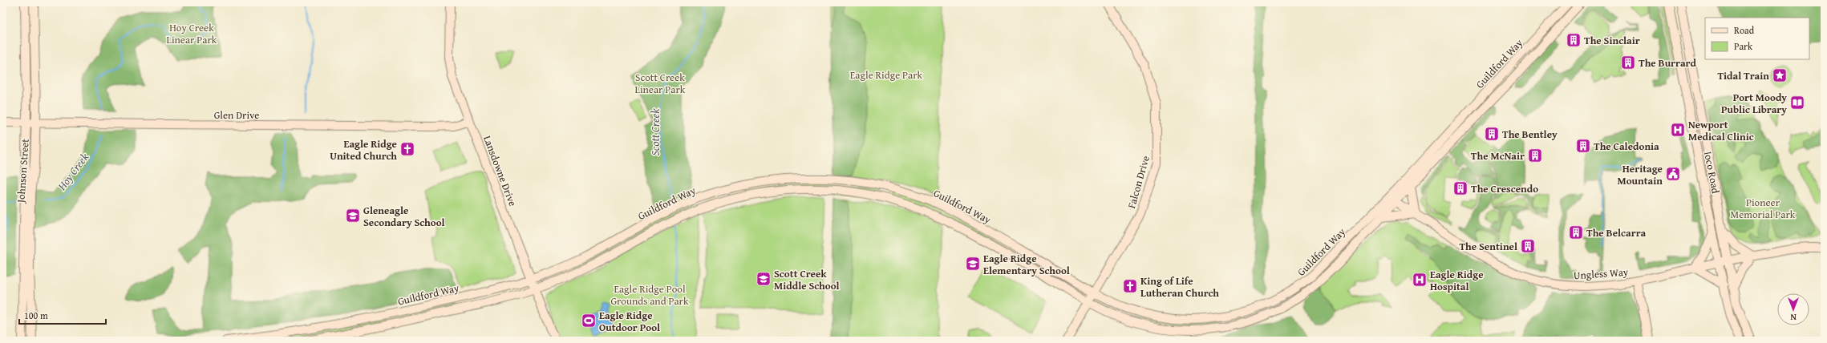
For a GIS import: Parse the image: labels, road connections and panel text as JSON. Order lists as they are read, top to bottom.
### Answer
{
  "streets": {
    "main road": [
      "Guildford Way",
      "Glen Drive",
      "Johnson Street",
      "Lansdowne Drive",
      "Ioco Road",
      "Falcon Drive",
      "Ungless Way"
    ]
  },
  "crossings": [
    ["Guildford Way", "Lansdowne Drive"],
    ["Guildford Way", "Falcon Drive"],
    ["Guildford Way", "Ungless Way"],
    ["Glen Drive", "Johnson Street"],
    ["Glen Drive", "Lansdowne Drive"],
    ["Ioco Road", "Ungless Way"]
  ],
  "water": ["Scott Creek", "Hoy Creek"],
  "parks": [
    "Hoy Creek Linear Park",
    "Eagle Ridge Park",
    "Scott Creek Linear Park",
    "Pioneer Memorial Park",
    "Eagle Ridge Pool Grounds and Park"
  ],
  "places": {
    "building": [
      "The Sinclair",
      "The Burrard",
      "The Bentley",
      "The Caledonia",
      "The McNair",
      "The Crescendo",
      "The Belcarra",
      "The Sentinel"
    ],
    "place": ["Tidal Train"],
    "library": ["Port Moody Public Library"],
    "hospital": ["Newport Medical Clinic", "Eagle Ridge Hospital"],
    "church": ["Eagle Ridge United Church", "King of Life Lutheran Church"],
    "public building": ["Heritage Mountain"],
    "school or university": ["Gleneagle Secondary School", "Eagle Ridge Elementary School", "Scott Creek Middle School"],
    "sports": ["Eagle Ridge Outdoor Pool"]
  },
  "legend": ["Road", "Park"],
  "scale_bar": "100 m",
  "north": "bottom"
}
